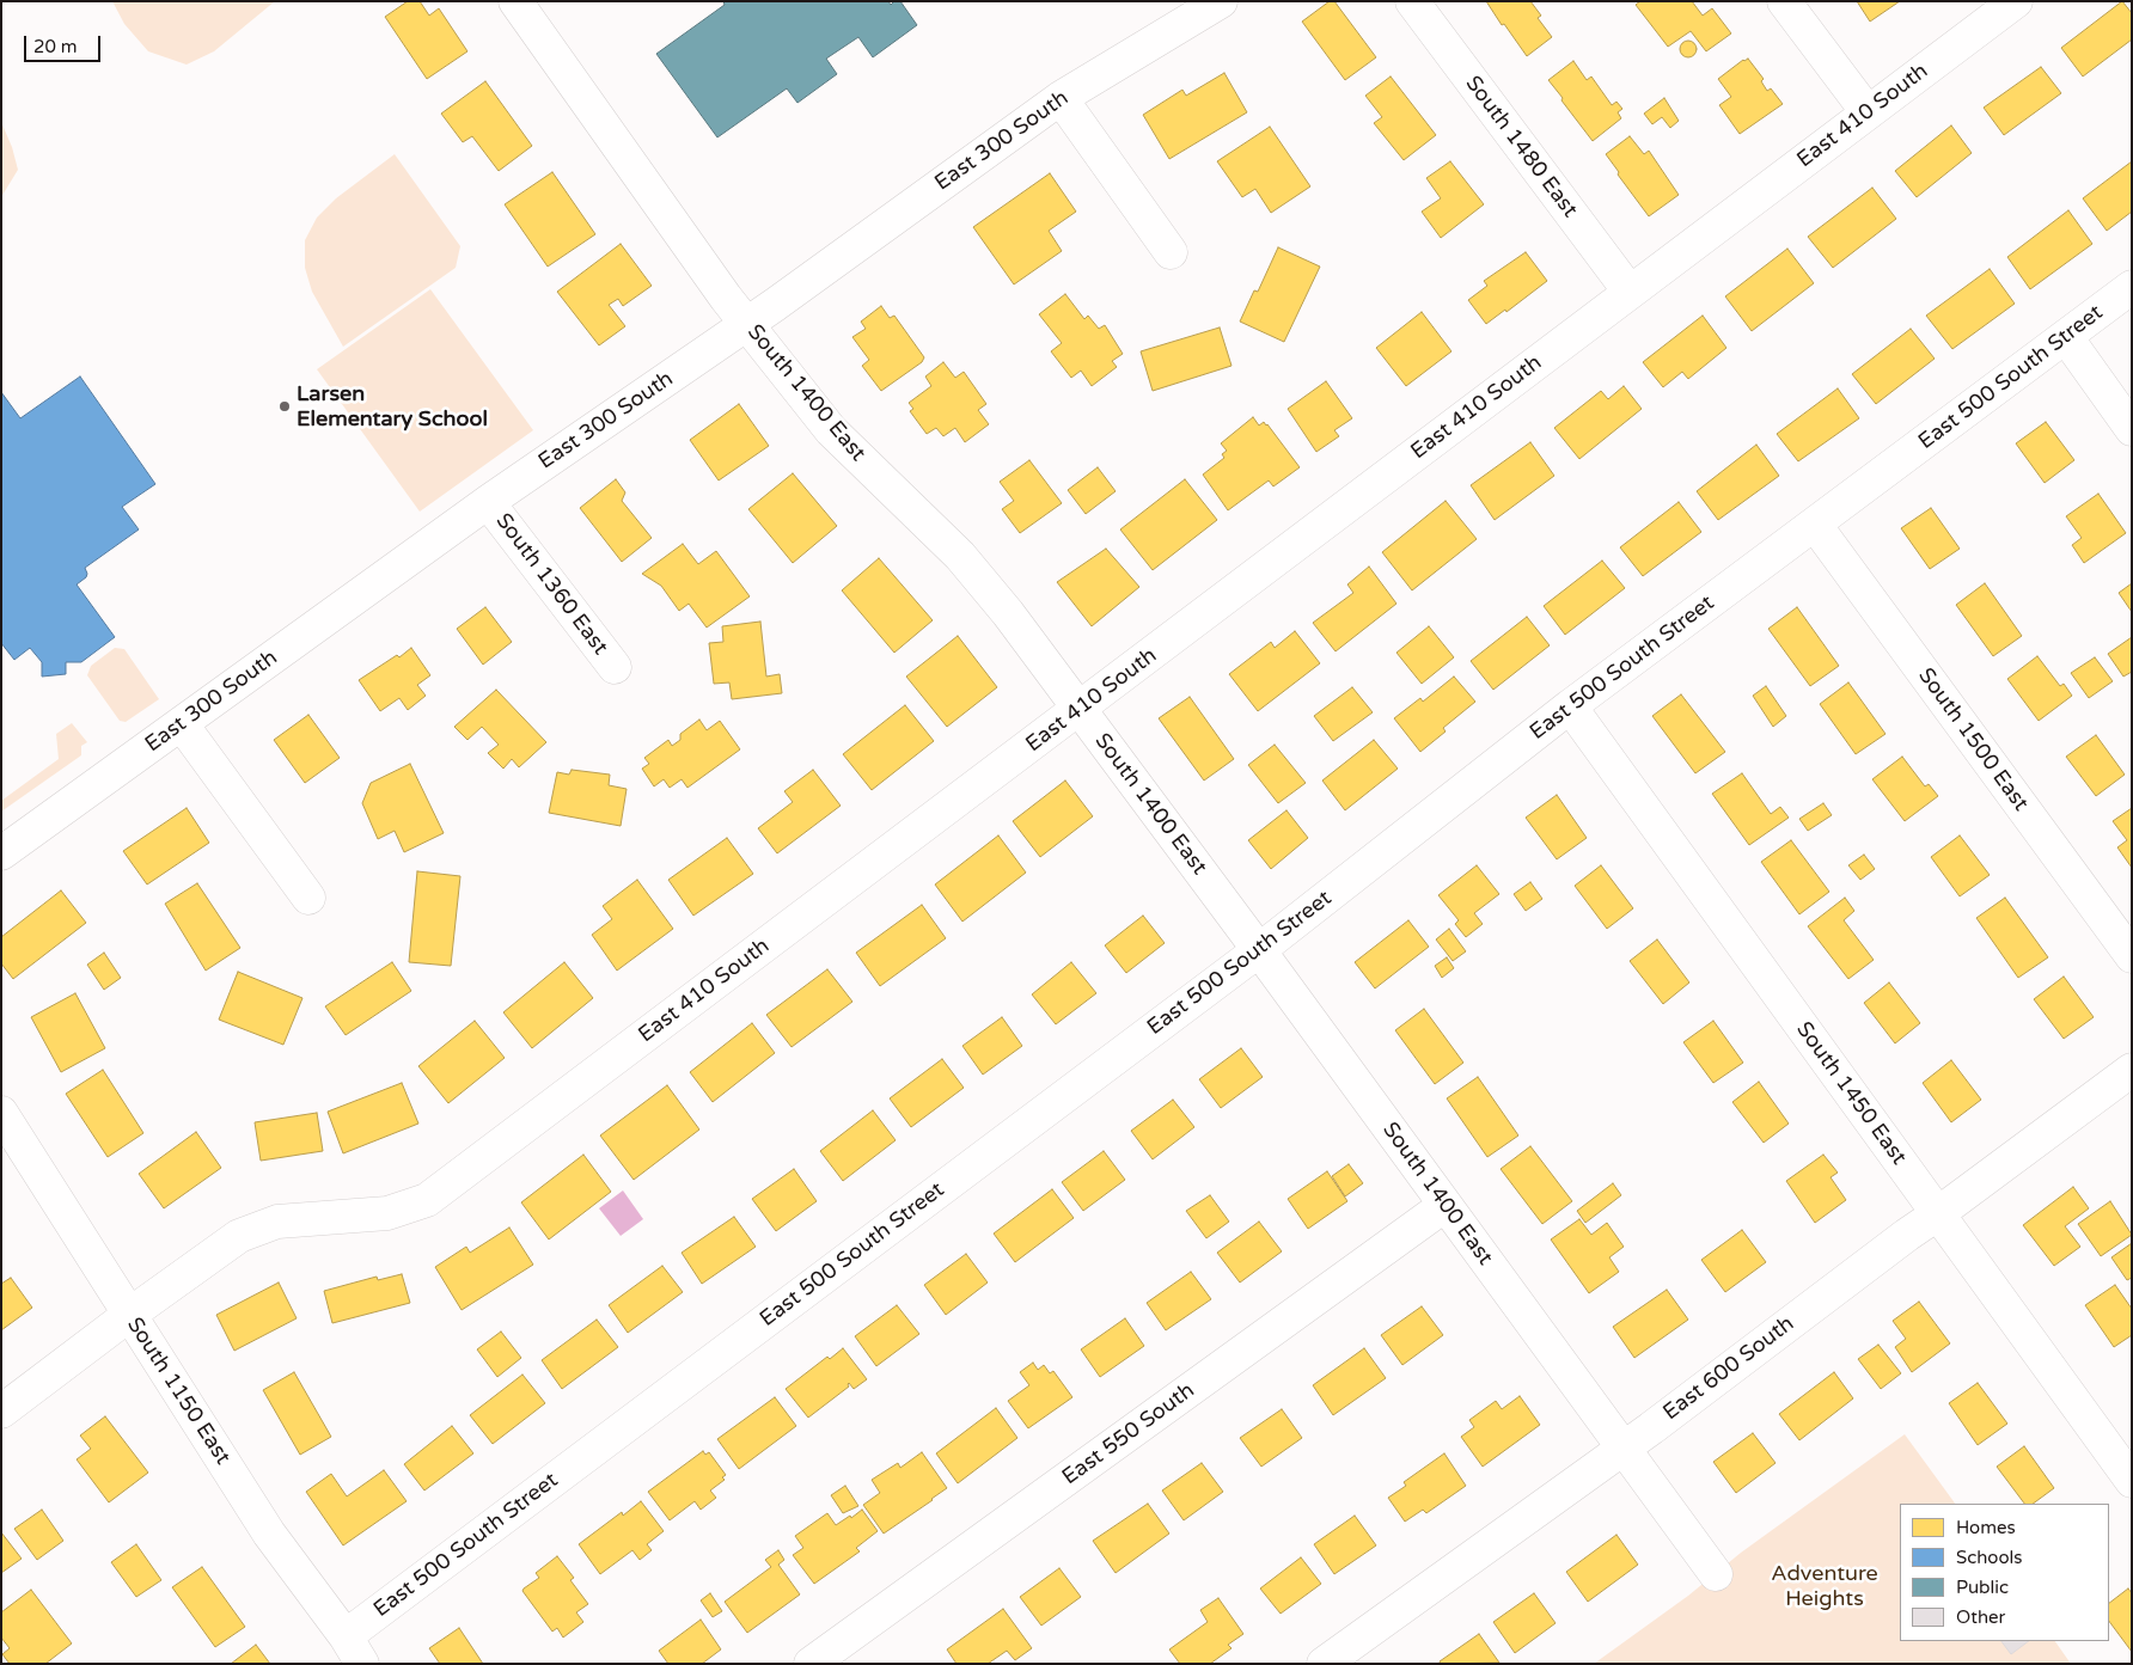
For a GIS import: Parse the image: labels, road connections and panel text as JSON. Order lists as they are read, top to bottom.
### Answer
{
  "streets": {
    "street": [
      "East 410 South",
      "East 300 South",
      "South 1480 East",
      "East 500 South Street",
      "South 1400 East",
      "South 1360 East",
      "South 1500 East",
      "South 1450 East",
      "East 600 South",
      "South 1150 East",
      "East 550 South"
    ]
  },
  "crossings": [
    ["East 410 South", "South 1480 East"],
    ["East 410 South", "South 1400 East"],
    ["East 410 South", "South 1150 East"],
    ["East 300 South", "South 1400 East"],
    ["East 300 South", "South 1360 East"],
    ["East 500 South Street", "South 1400 East"],
    ["East 500 South Street", "South 1500 East"],
    ["East 500 South Street", "South 1450 East"],
    ["East 500 South Street", "South 1150 East"],
    ["South 1400 East", "East 600 South"],
    ["South 1400 East", "East 550 South"],
    ["South 1450 East", "East 600 South"]
  ],
  "parks": ["Adventure Heights"],
  "places": ["Larsen Elementary School"],
  "legend": [
    "Homes",
    "Schools",
    "Public",
    "Other"
  ],
  "scale_bar": "20 m"
}
